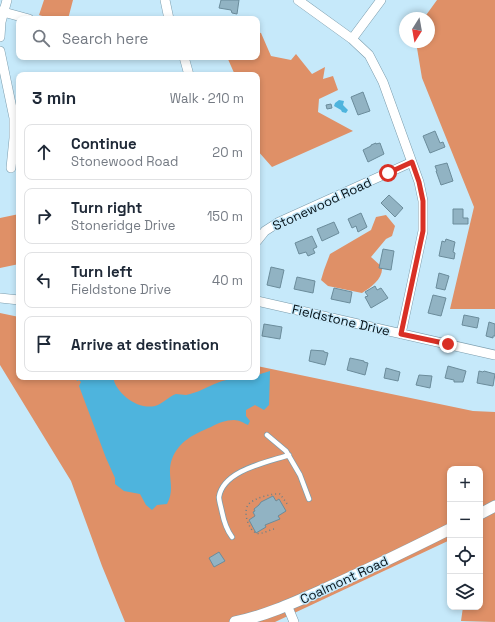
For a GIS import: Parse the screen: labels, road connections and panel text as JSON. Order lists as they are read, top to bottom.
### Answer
{
  "streets": {
    "street": ["Stonewood Road", "Fieldstone Drive", "Coalmont Road"]
  },
  "north": "bottom",
  "page": {
    "search": "Search here",
    "heading": ["3 min", "Walk · 210 m"],
    "list": [
      ["Continue", "Stonewood Road", "20 m"],
      ["Turn right", "Stoneridge Drive", "150 m"],
      ["Turn left", "Fieldstone Drive", "40 m"],
      "Arrive at destination"
    ],
    "map_buttons": ["+", "−"]
  }
}
